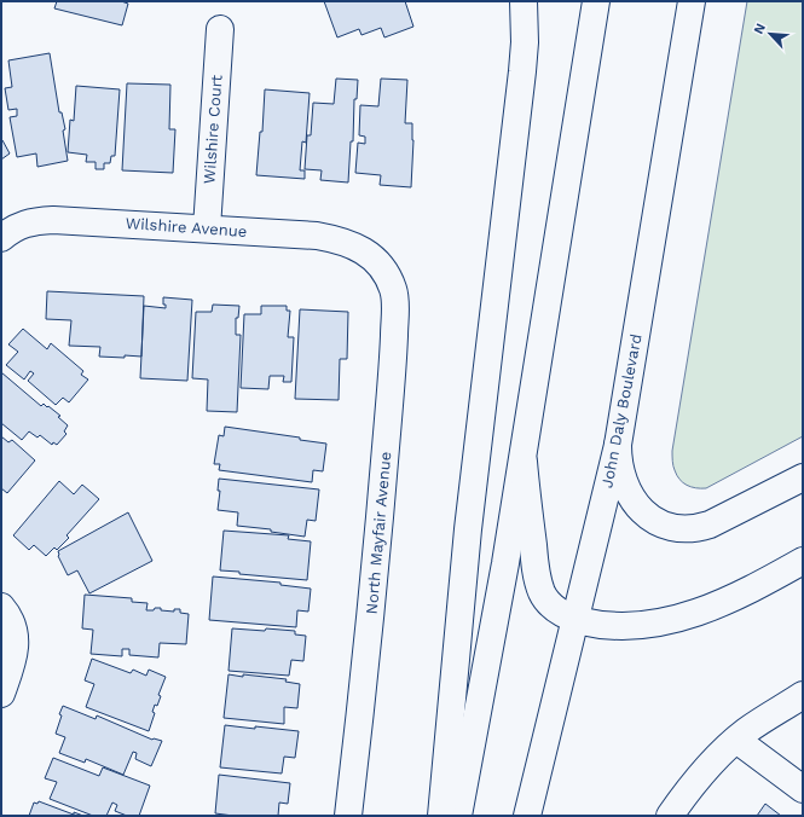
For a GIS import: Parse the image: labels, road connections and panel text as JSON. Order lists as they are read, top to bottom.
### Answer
{
  "streets": {
    "main road": [
      "Wilshire Court",
      "Wilshire Avenue",
      "John Daly Boulevard",
      "North Mayfair Avenue"
    ]
  },
  "crossings": [
    ["Wilshire Court", "Wilshire Avenue"],
    ["Wilshire Avenue", "North Mayfair Avenue"]
  ],
  "north": "top left"
}
